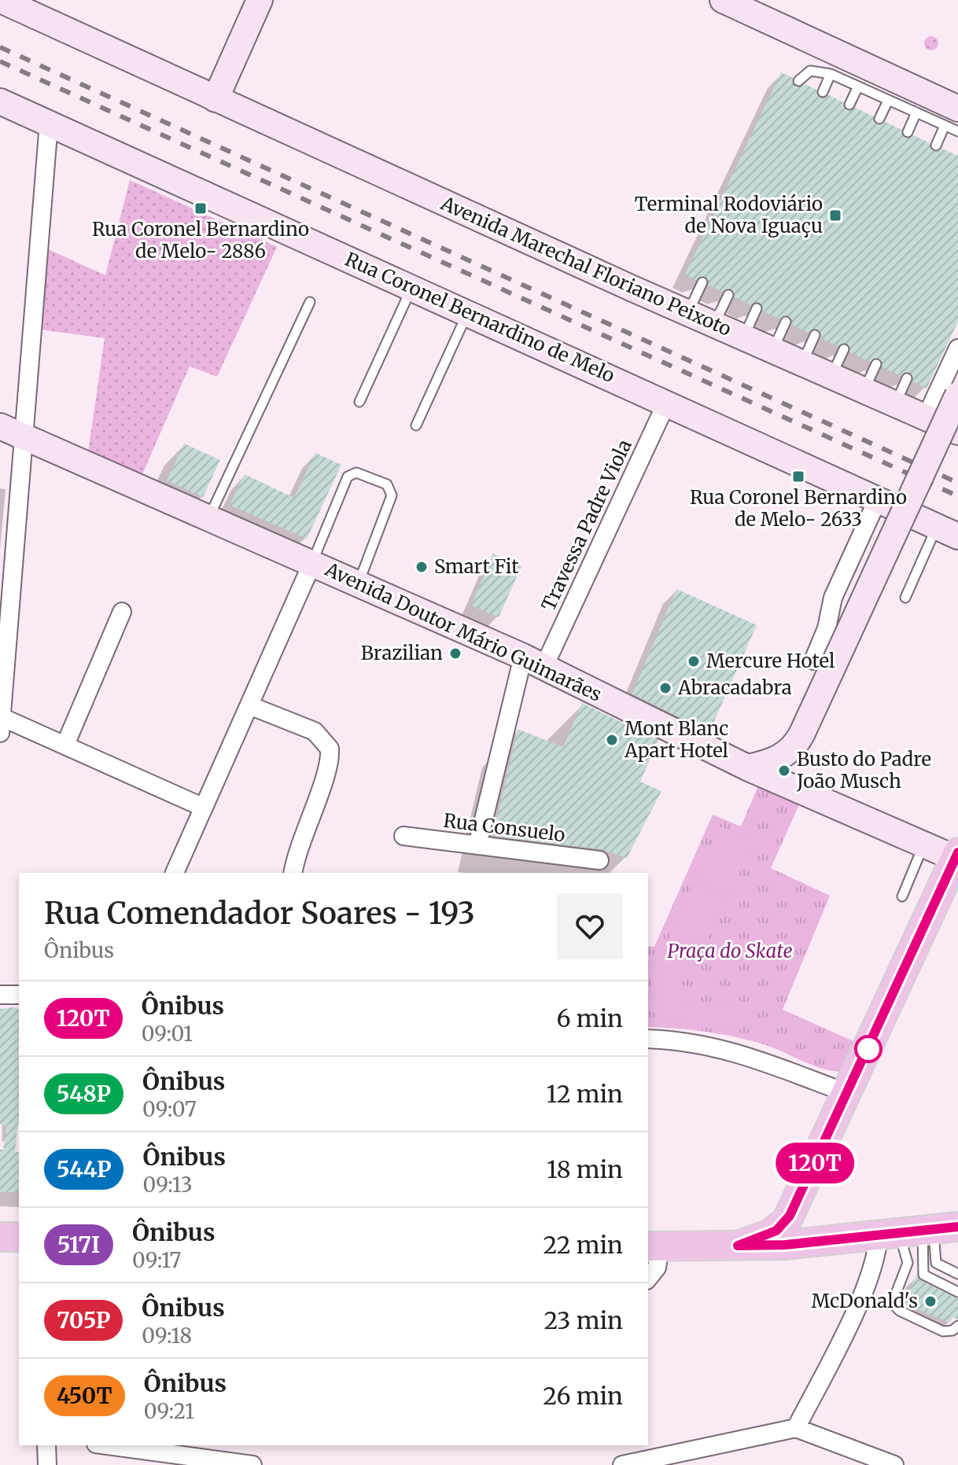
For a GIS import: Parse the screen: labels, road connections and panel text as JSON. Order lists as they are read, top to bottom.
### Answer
{
  "streets": {
    "main road": ["Avenida Marechal Floriano Peixoto", "Rua Coronel Bernardino de Melo", "Avenida Doutor Mário Guimarães"],
    "street": ["Travessa Padre Viola", "Rua Consuelo"]
  },
  "crossings": [
    ["Rua Coronel Bernardino de Melo", "Travessa Padre Viola"],
    ["Travessa Padre Viola", "Avenida Doutor Mário Guimarães"],
    ["Travessa Padre Viola", "Rua Consuelo"]
  ],
  "parks": ["Praça do Skate"],
  "places": {
    "transit": ["Rua Coronel Bernardino de Melo- 2886", "Terminal Rodoviário de Nova Iguaçu", "Rua Coronel Bernardino de Melo- 2633"],
    "other": [
      "Smart Fit",
      "Brazilian",
      "Mercure Hotel",
      "Abracadabra",
      "Mont Blanc Apart Hotel",
      "Busto do Padre João Musch",
      "McDonald's"
    ]
  },
  "lines": ["bus line 120T"],
  "page": {
    "on_map": "120T",
    "heading": ["Rua Comendador Soares - 193", "Ônibus"],
    "list": [
      {
        "mark": "120T",
        "name": "Ônibus",
        "note": "09:01",
        "value": "6 min"
      },
      {
        "mark": "548P",
        "name": "Ônibus",
        "note": "09:07",
        "value": "12 min"
      },
      {
        "mark": "544P",
        "name": "Ônibus",
        "note": "09:13",
        "value": "18 min"
      },
      {
        "mark": "517I",
        "name": "Ônibus",
        "note": "09:17",
        "value": "22 min"
      },
      {
        "mark": "705P",
        "name": "Ônibus",
        "note": "09:18",
        "value": "23 min"
      },
      {
        "mark": "450T",
        "name": "Ônibus",
        "note": "09:21",
        "value": "26 min"
      }
    ]
  }
}
